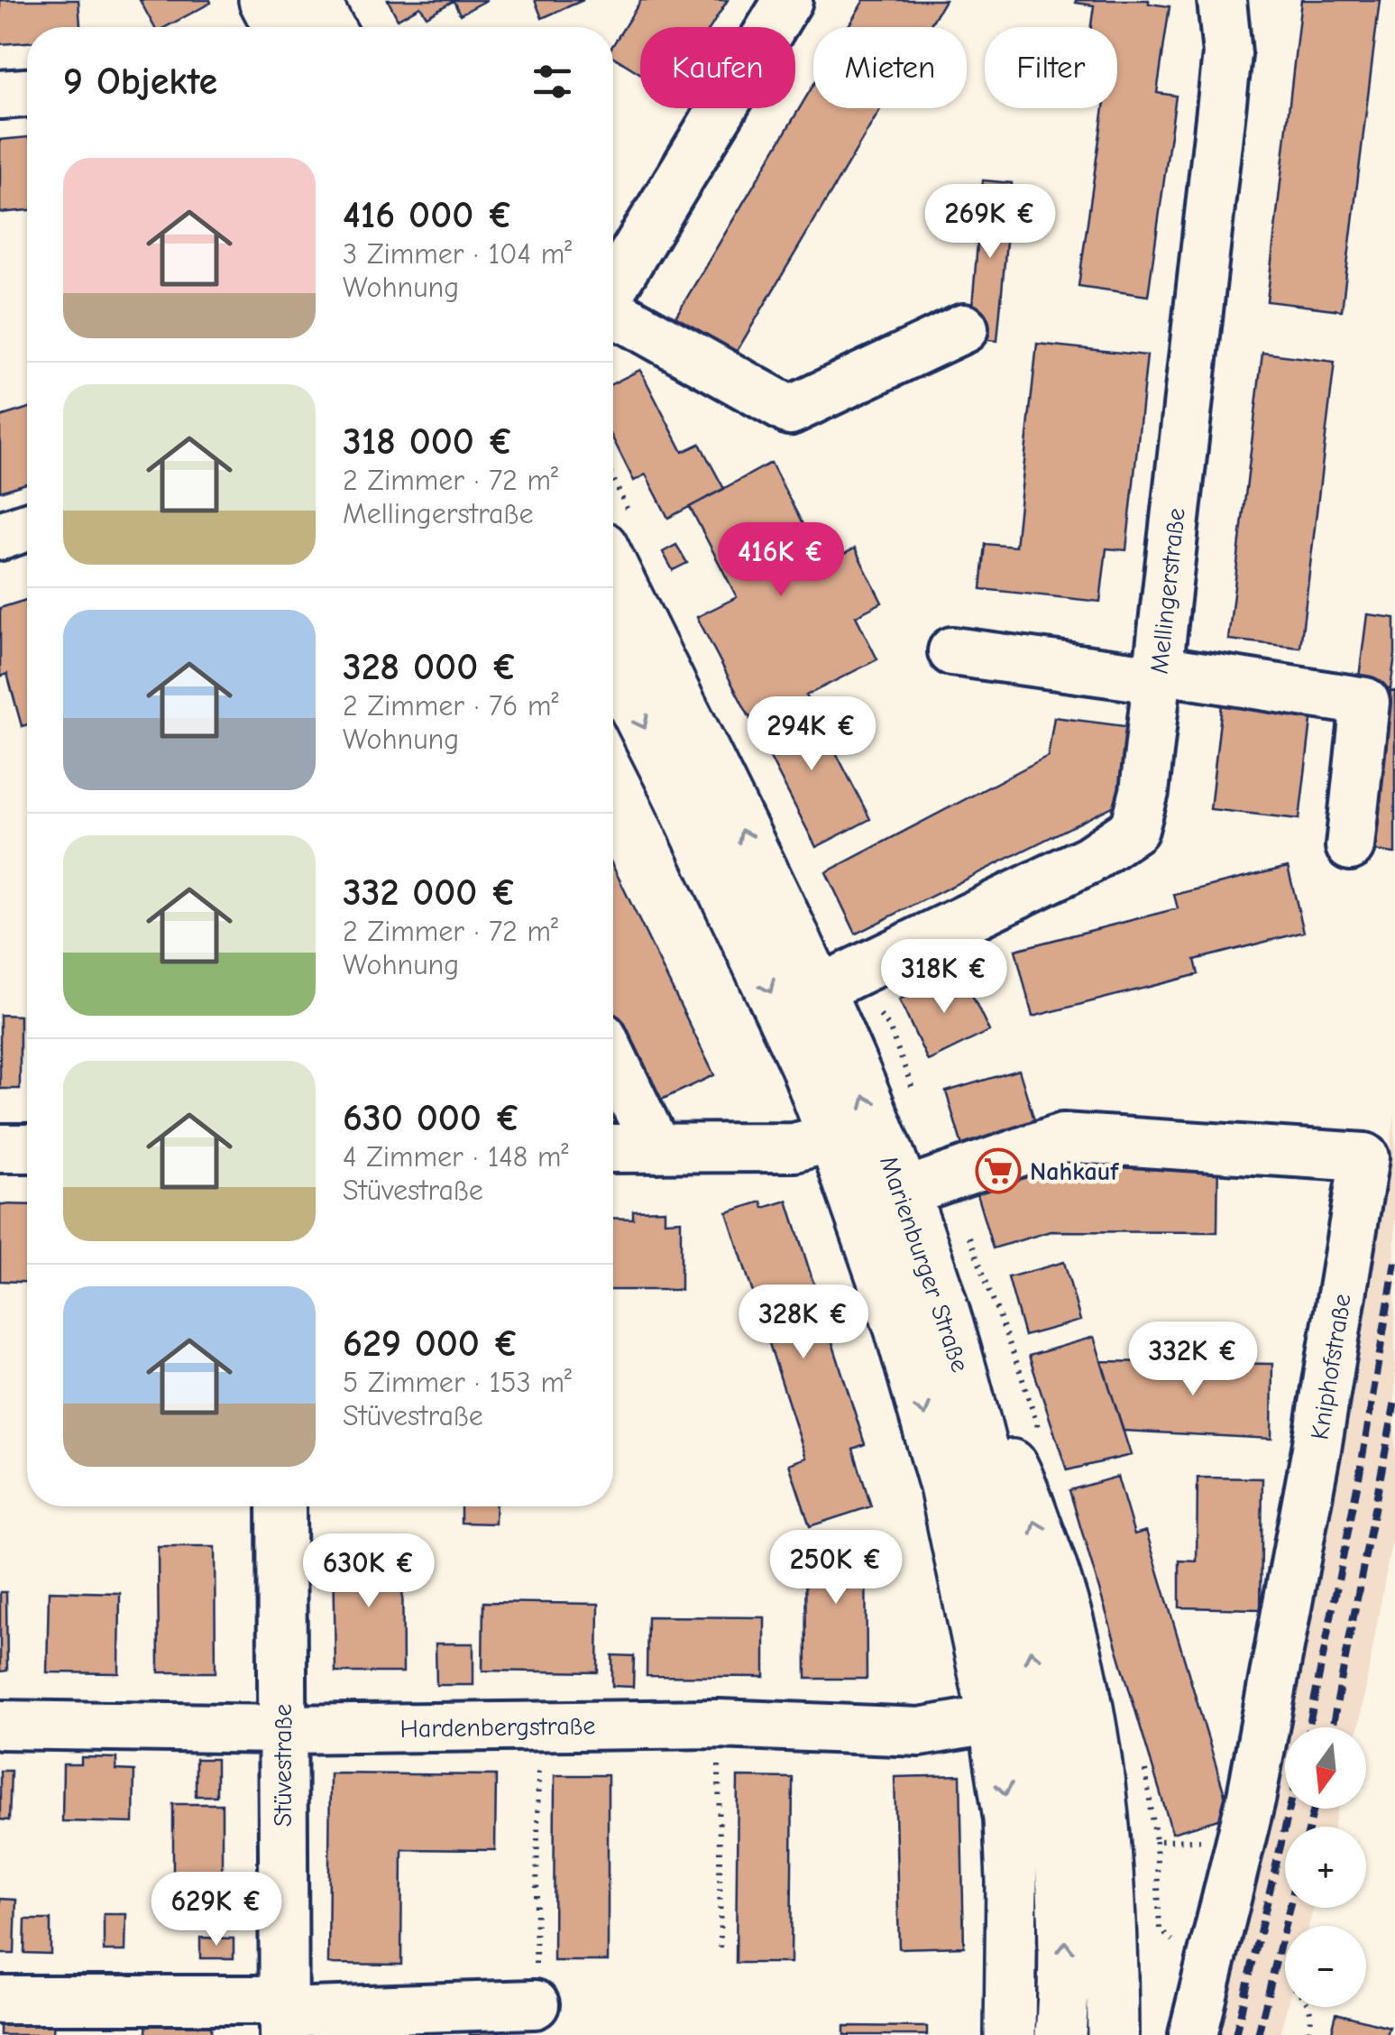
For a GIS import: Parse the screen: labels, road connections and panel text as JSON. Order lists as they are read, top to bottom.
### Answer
{
  "streets": {
    "main road": ["Marienburger Straße"],
    "street": [
      "Mellingerstraße",
      "Kniphofstraße",
      "Hardenbergstraße",
      "Stüvestraße"
    ]
  },
  "crossings": [
    ["Mellingerstraße", "Marienburger Straße"],
    ["Marienburger Straße", "Kniphofstraße"],
    ["Marienburger Straße", "Hardenbergstraße"],
    ["Hardenbergstraße", "Stüvestraße"]
  ],
  "places": {
    "supermarket": ["Nahkauf"]
  },
  "north": "bottom",
  "page": {
    "chip": ["Kaufen", "Mieten", "Filter"],
    "heading": "9 Objekte",
    "list": [
      {
        "name": "416 000 €",
        "note": "3 Zimmer · 104 m² · Wohnung"
      },
      {
        "name": "318 000 €",
        "note": "2 Zimmer · 72 m² · Mellingerstraße"
      },
      {
        "name": "328 000 €",
        "note": "2 Zimmer · 76 m² · Wohnung"
      },
      {
        "name": "332 000 €",
        "note": "2 Zimmer · 72 m² · Wohnung"
      },
      {
        "name": "630 000 €",
        "note": "4 Zimmer · 148 m² · Stüvestraße"
      },
      {
        "name": "629 000 €",
        "note": "5 Zimmer · 153 m² · Stüvestraße"
      }
    ],
    "price": [
      "269K €",
      "416K €",
      "294K €",
      "318K €",
      "328K €",
      "332K €",
      "250K €",
      "630K €",
      "629K €"
    ],
    "map_buttons": ["+", "−"]
  }
}
